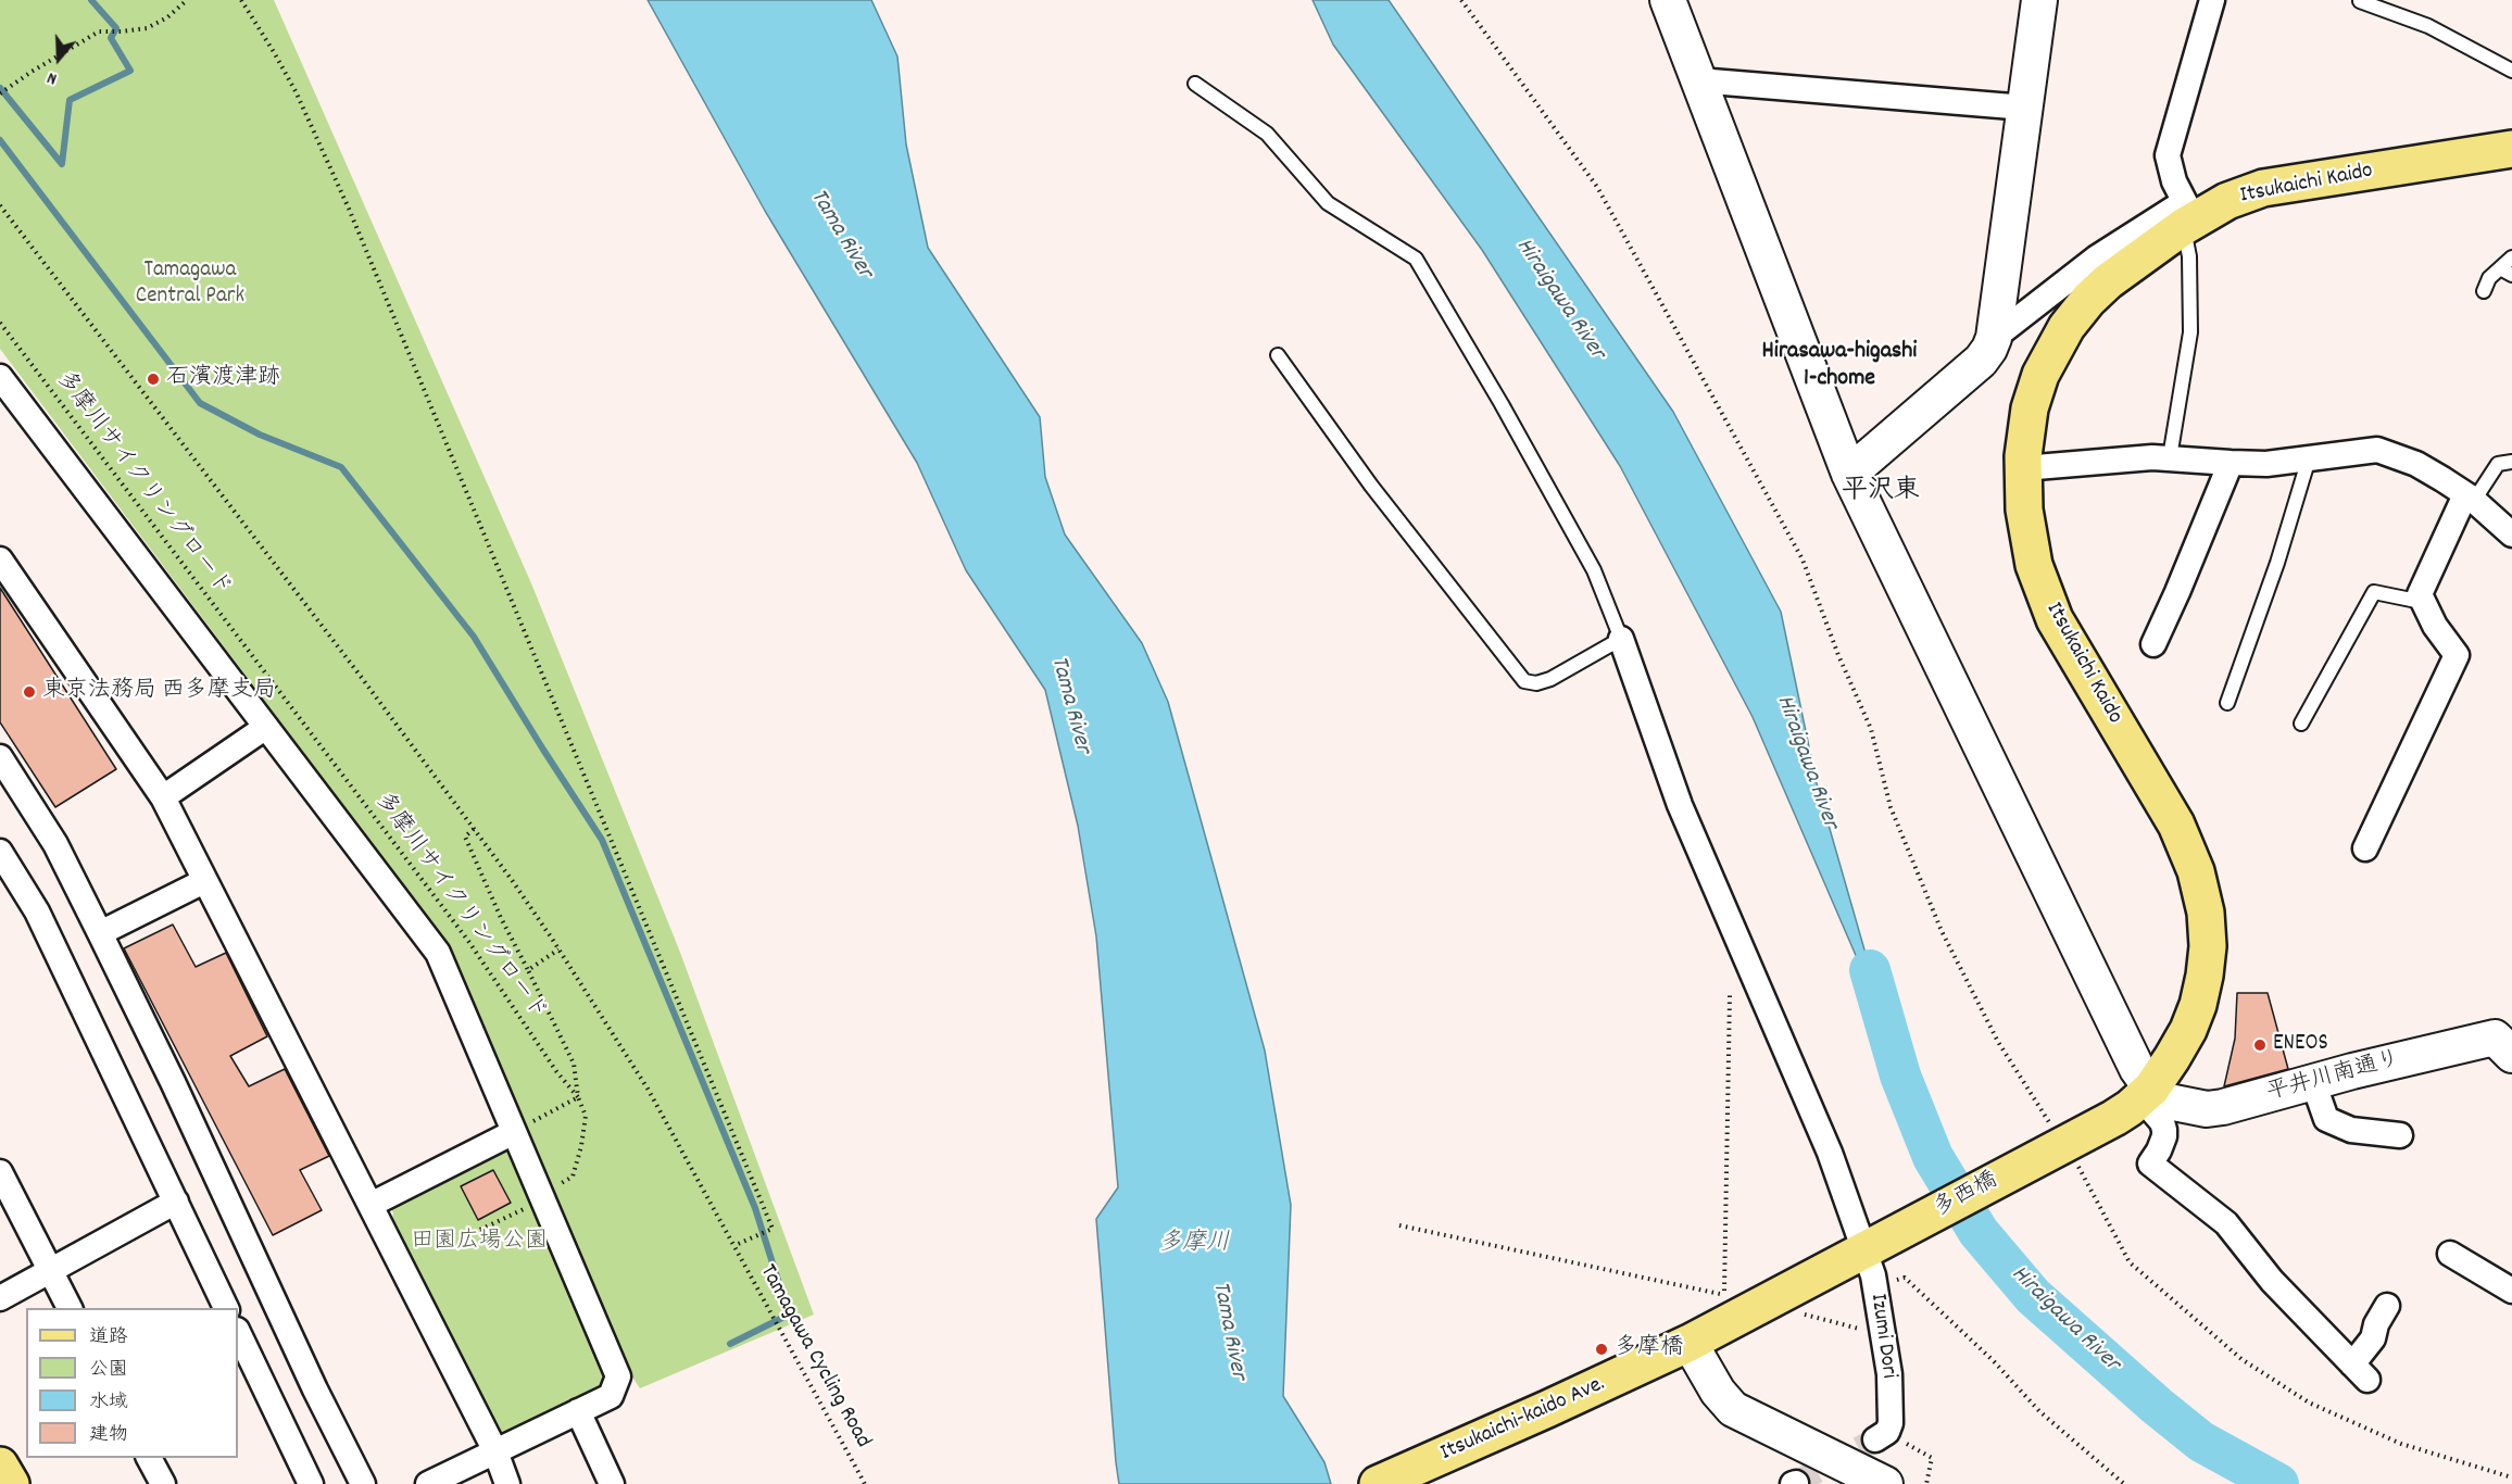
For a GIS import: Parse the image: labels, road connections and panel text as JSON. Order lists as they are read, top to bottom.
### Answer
{
  "streets": {
    "main road": ["Itsukaichi Kaido", "多西橋", "Itsukaichi-kaido Ave."],
    "street": ["平井川南通り", "Izumi Dori"],
    "path": ["多摩川サイクリングロード", "Tamagawa Cycling Road"]
  },
  "crossings": [
    ["Itsukaichi Kaido", "平井川南通り"],
    ["Itsukaichi Kaido", "多西橋"],
    ["多西橋", "Izumi Dori"],
    ["多西橋", "Itsukaichi-kaido Ave."],
    ["Izumi Dori", "Itsukaichi-kaido Ave."]
  ],
  "districts": ["Hirasawa-higashi 1-chome", "平沢東"],
  "water": ["Tama River", "Hiraigawa River", "多摩川"],
  "parks": ["Tamagawa Central Park", "田園広場公園"],
  "places": [
    "石濱渡津跡",
    "東京法務局 西多摩支局",
    "ENEOS",
    "多摩橋"
  ],
  "legend": [
    "道路",
    "公園",
    "水域",
    "建物"
  ],
  "north": "bottom"
}
